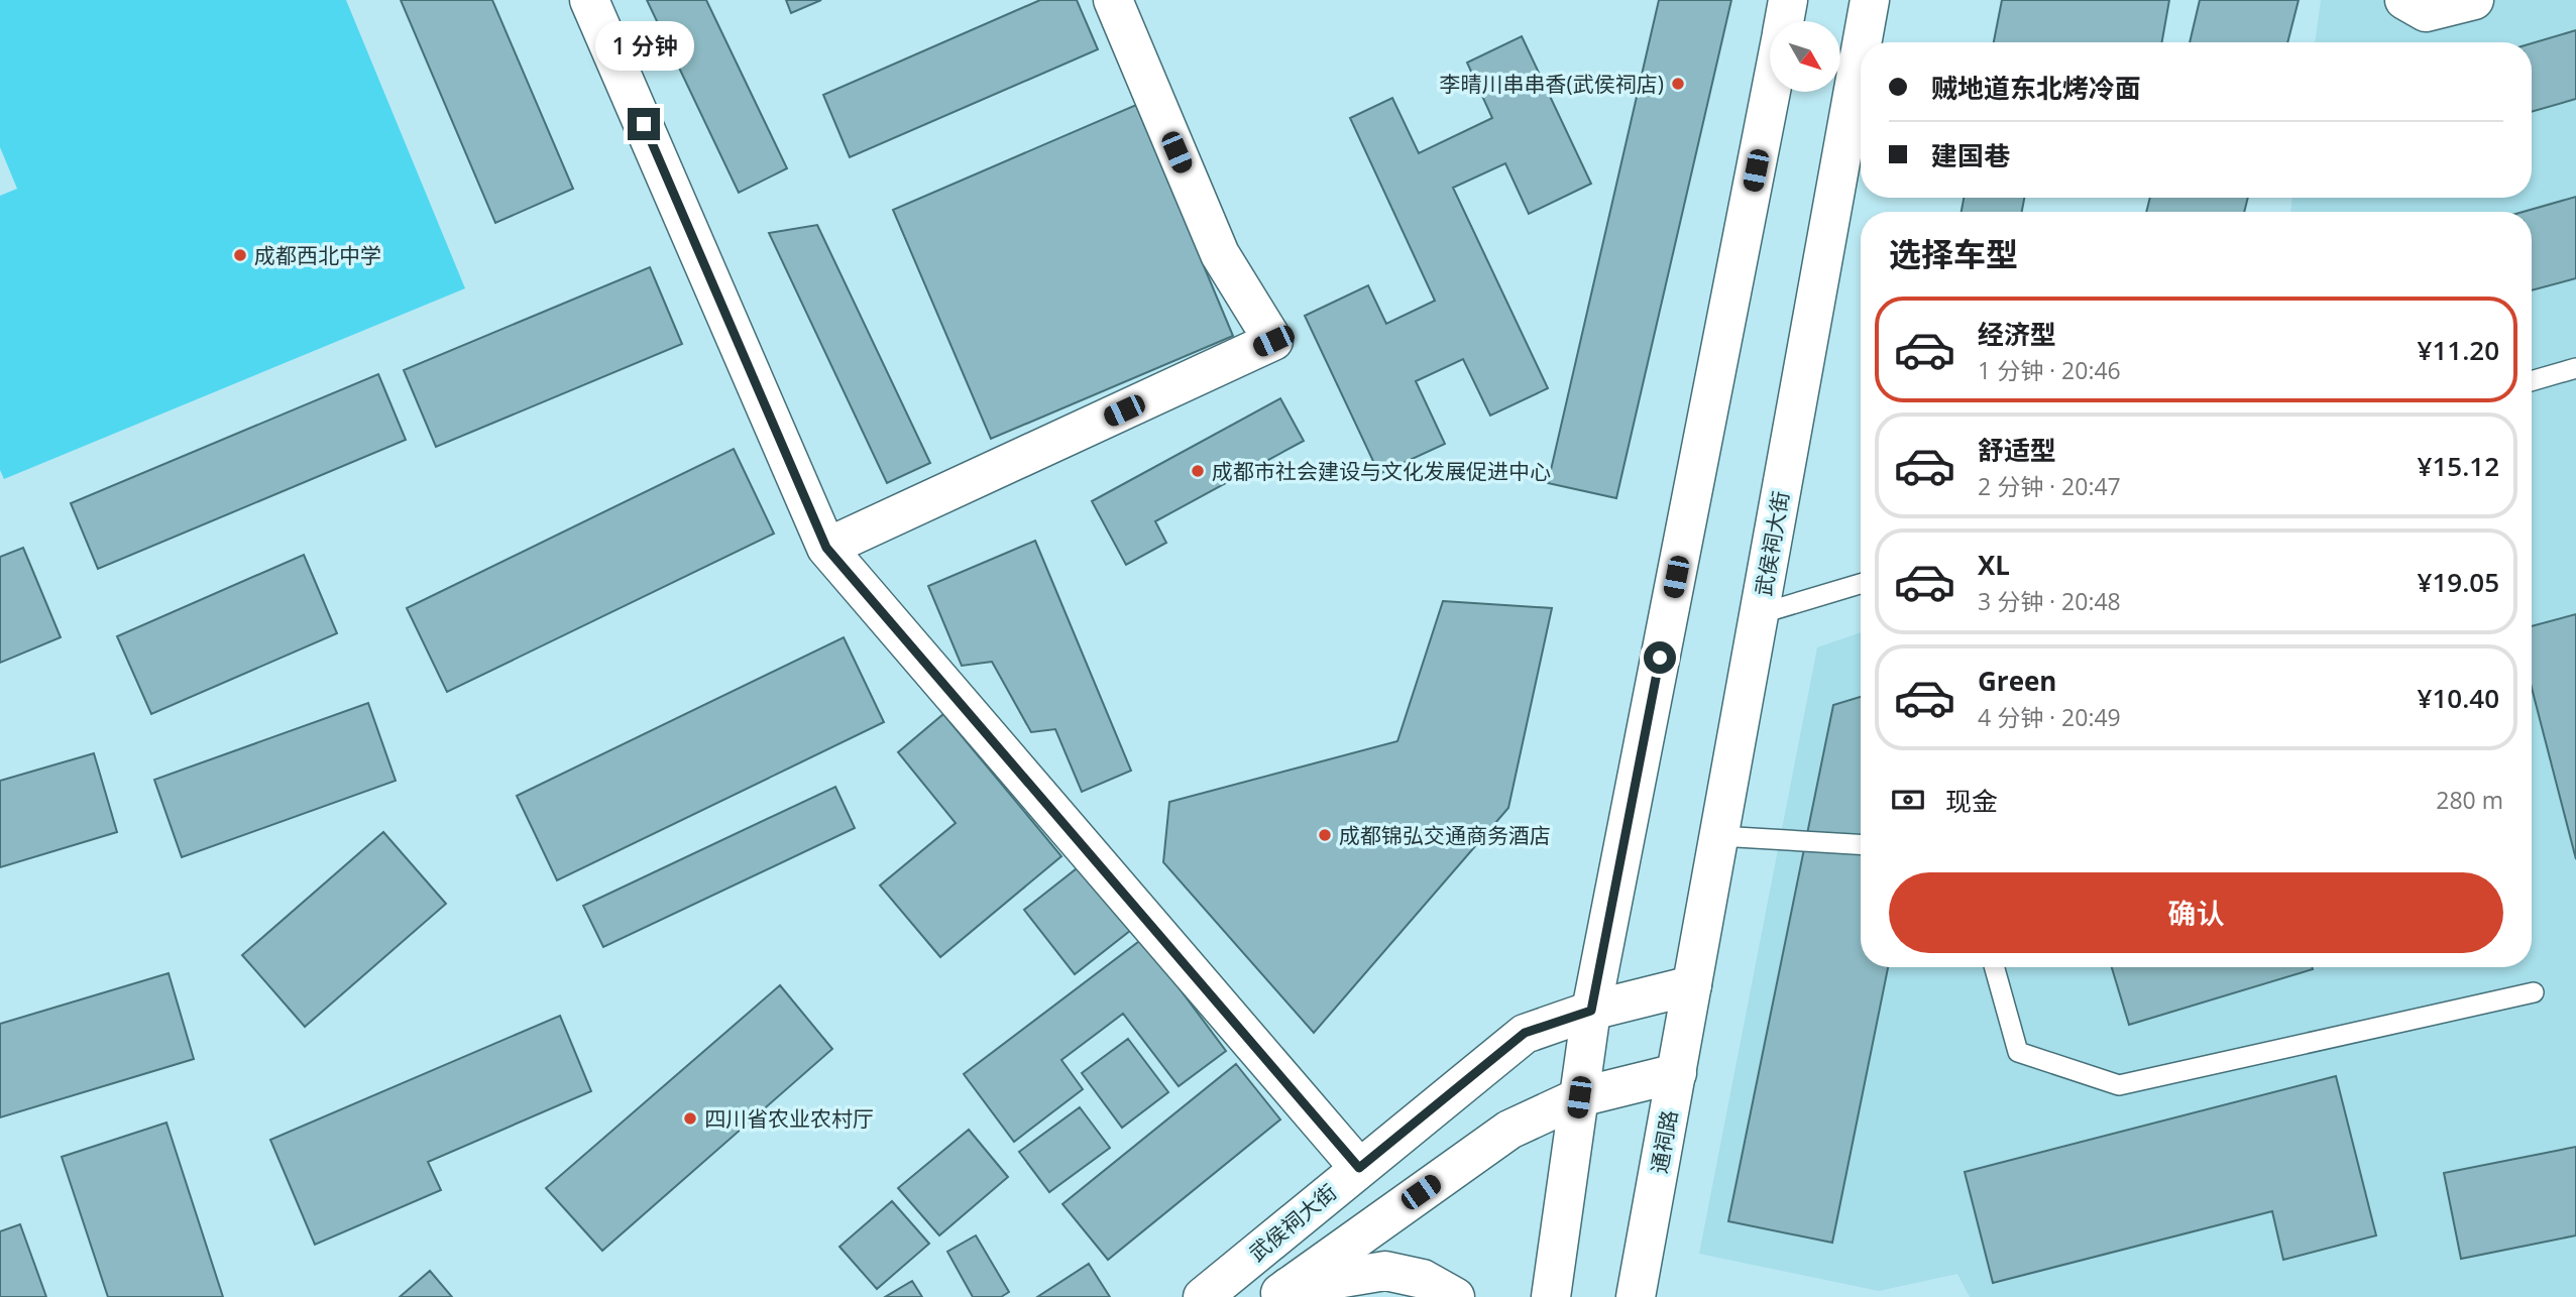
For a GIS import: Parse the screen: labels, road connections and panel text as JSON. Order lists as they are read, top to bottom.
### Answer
{
  "streets": {
    "street": ["武侯祠大街", "通祠路"]
  },
  "crossings": [
    ["武侯祠大街", "通祠路"]
  ],
  "places": [
    "李晴川串串香(武侯祠店)",
    "成都西北中学",
    "成都市社会建设与文化发展促进中心",
    "成都锦弘交通商务酒店",
    "四川省农业农村厅"
  ],
  "north": "bottom right",
  "page": {
    "bubble": "1 分钟",
    "banner": ["贼地道东北烤冷面", "建国巷"],
    "heading": "选择车型",
    "list": [
      {
        "name": "经济型",
        "note": "1 分钟 · 20:46",
        "value": "¥11.20"
      },
      {
        "name": "舒适型",
        "note": "2 分钟 · 20:47",
        "value": "¥15.12"
      },
      {
        "name": "XL",
        "note": "3 分钟 · 20:48",
        "value": "¥19.05"
      },
      {
        "name": "Green",
        "note": "4 分钟 · 20:49",
        "value": "¥10.40"
      }
    ],
    "pay": ["现金", "280 m"],
    "buttons": "确认"
  }
}
